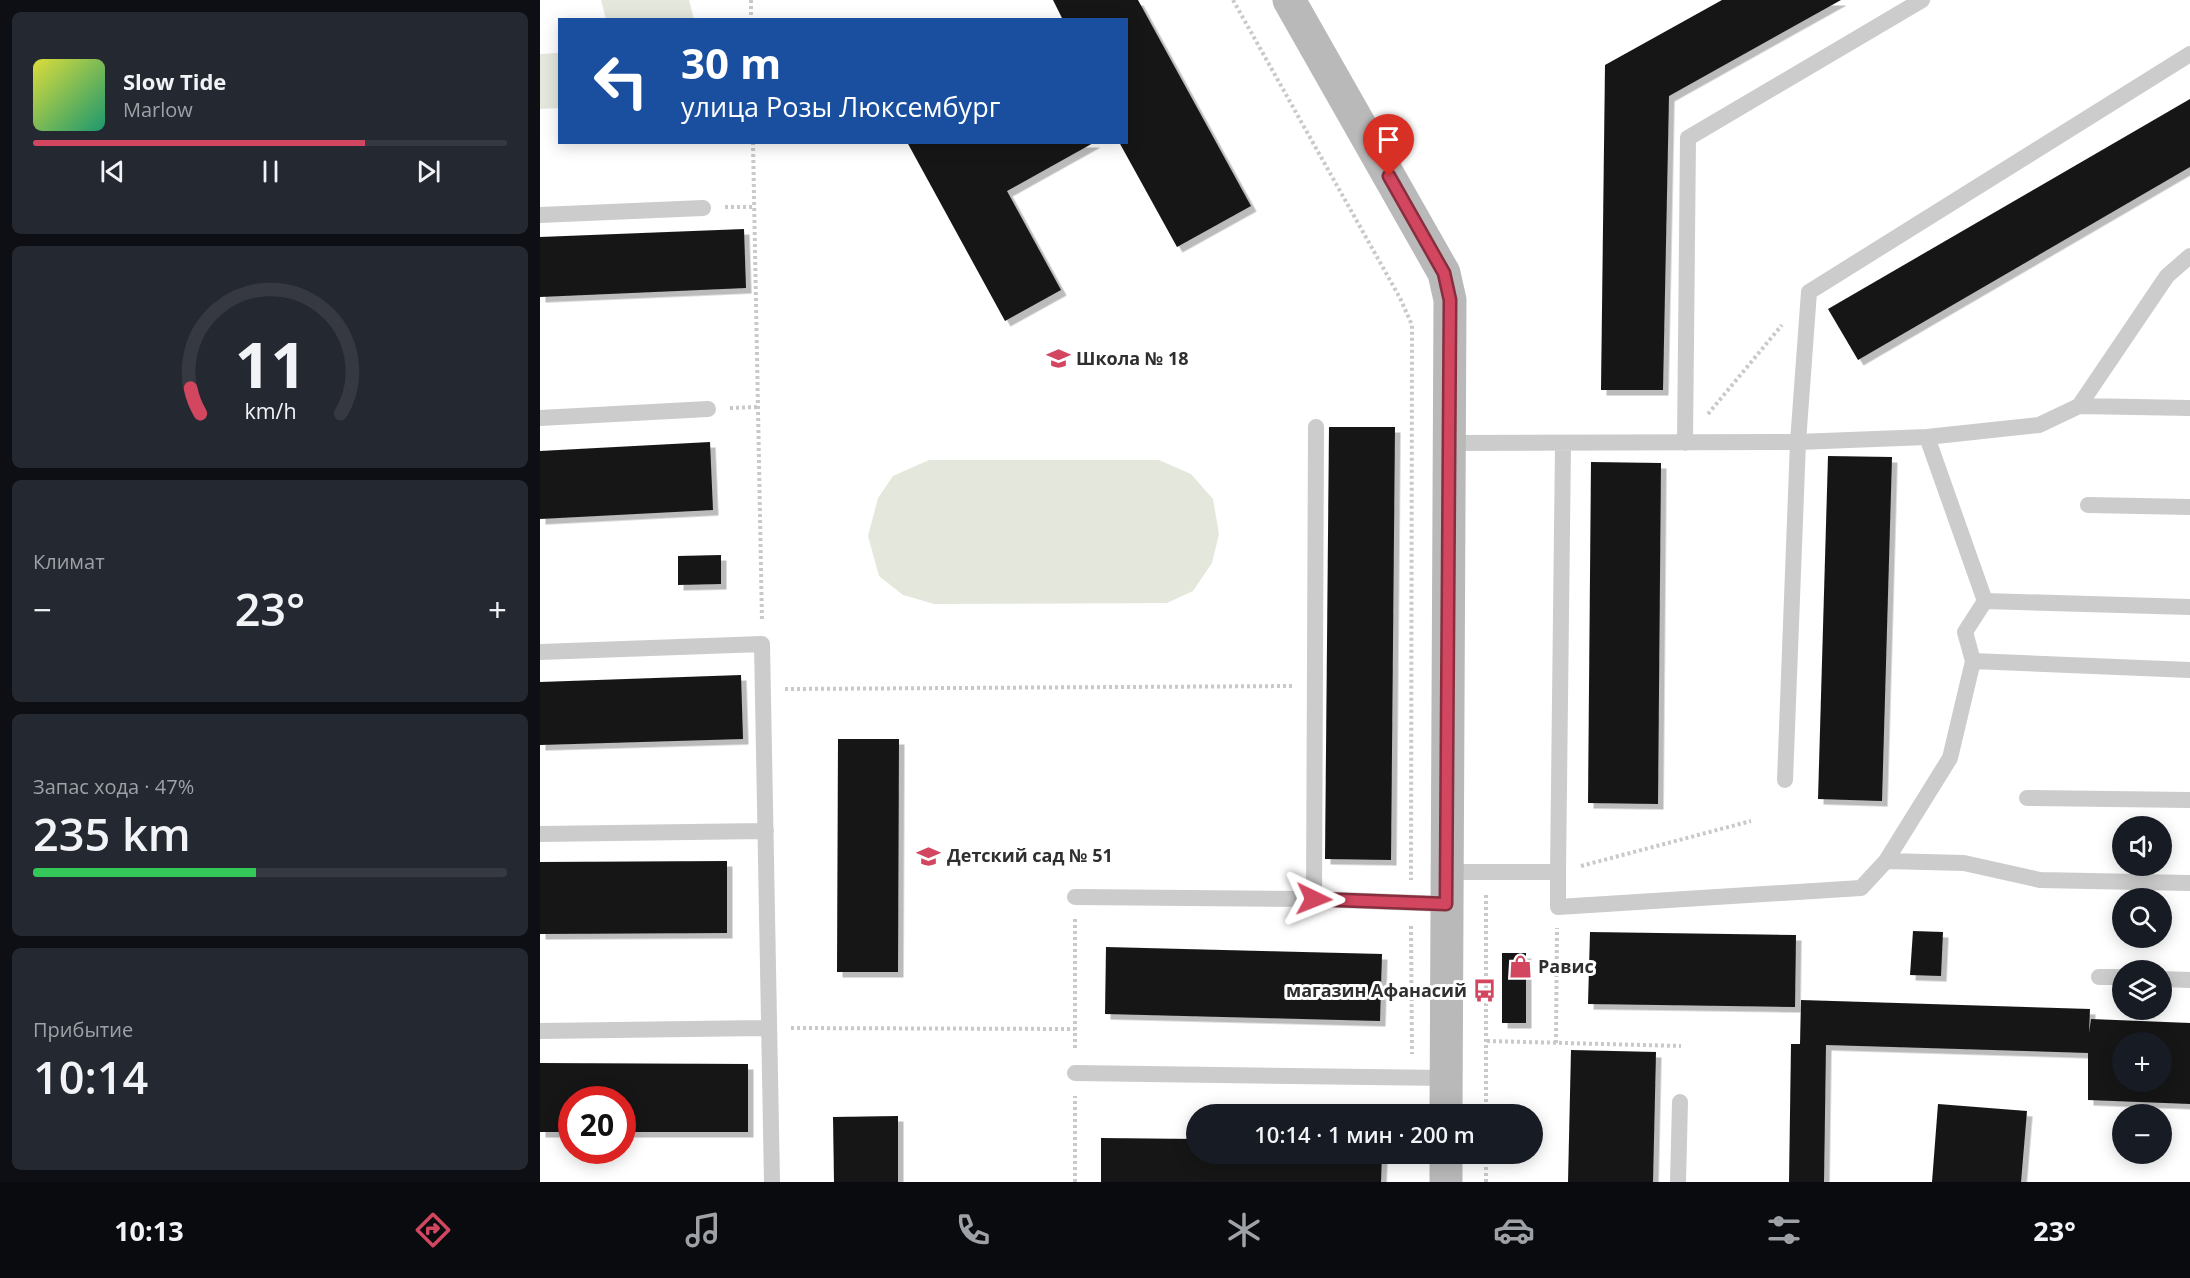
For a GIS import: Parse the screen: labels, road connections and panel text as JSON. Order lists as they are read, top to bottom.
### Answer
{
  "places": {
    "school or university": ["Школа № 18", "Детский сад № 51"],
    "shop": ["Равис"],
    "bus stop": ["магазин Афанасий"]
  },
  "page": {
    "turn": ["30 m", "улица Розы Люксембург"],
    "song": ["Slow Tide", "Marlow"],
    "tile": [
      "Климат",
      ["Запас хода · 47%", "235 km"],
      ["Прибытие", "10:14"]
    ],
    "heat": ["−", "23°", "+"],
    "map_buttons": ["+", "−"],
    "limit": "20",
    "trip": "10:14 · 1 мин · 200 m",
    "tabs": ["10:13", "23°"],
    "gauge": ["11", "km/h"]
  }
}
